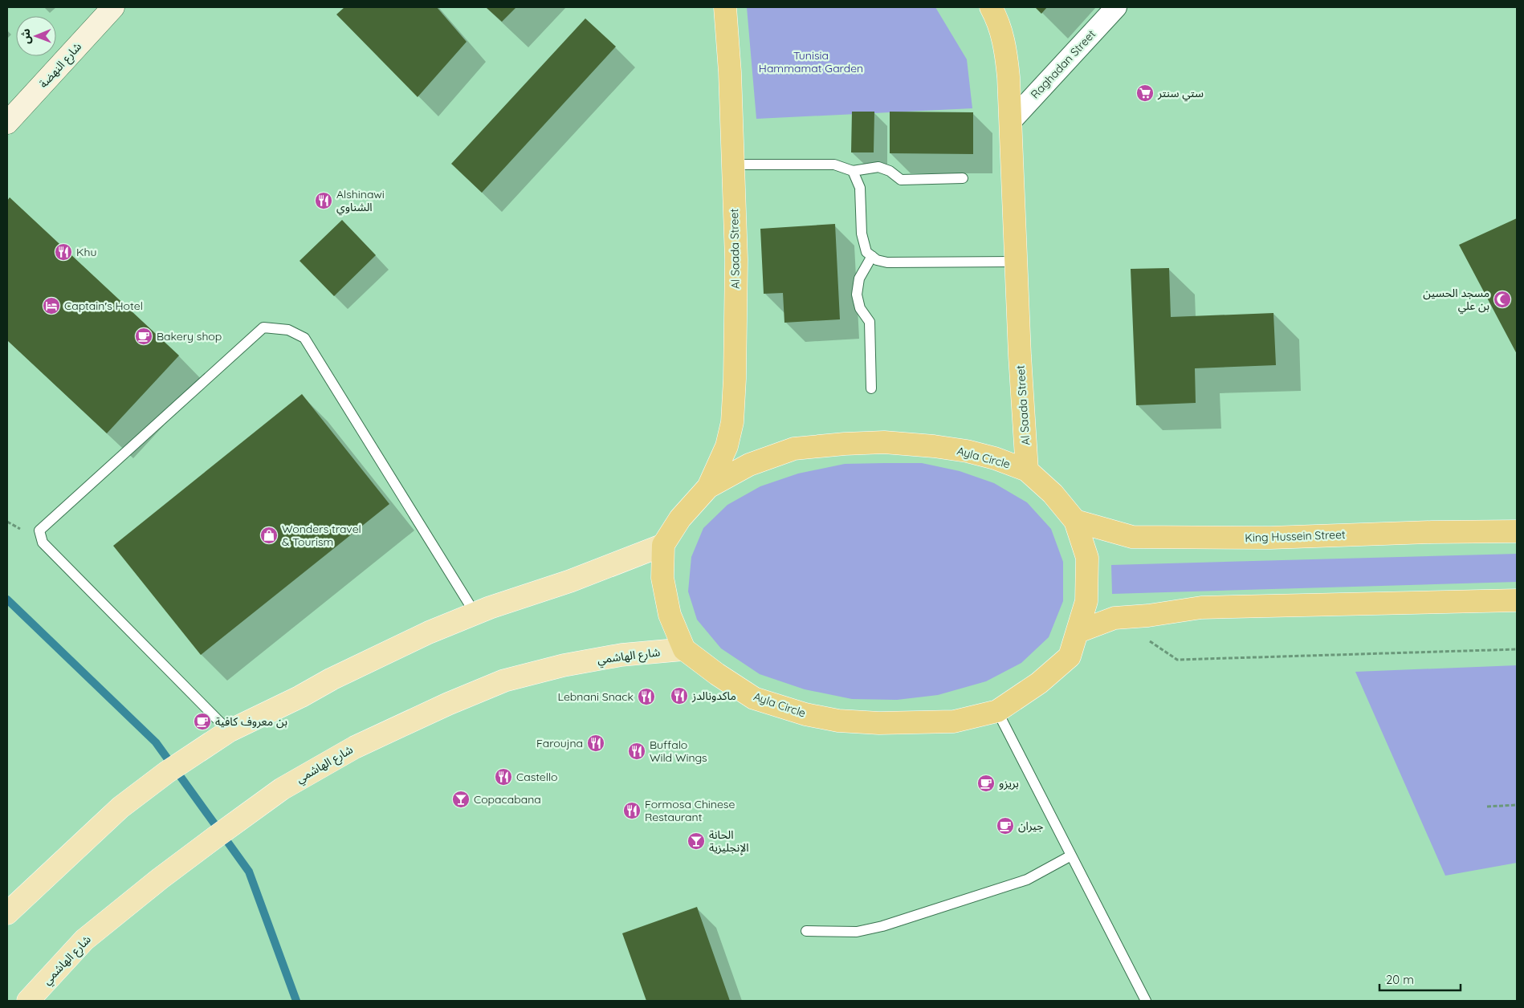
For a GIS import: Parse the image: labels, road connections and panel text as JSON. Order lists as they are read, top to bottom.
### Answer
{
  "streets": {
    "highway": ["Al Saada Street", "Ayla Circle", "King Hussein Street"],
    "main road": ["شارع الهاشمي"],
    "street": ["Raghadan Street", "شارع النهضة"]
  },
  "crossings": [
    ["Raghadan Street", "Al Saada Street"],
    ["Al Saada Street", "Ayla Circle"],
    ["Ayla Circle", "King Hussein Street"],
    ["Ayla Circle", "شارع الهاشمي"]
  ],
  "parks": ["Tunisia Hammamat Garden"],
  "places": {
    "supermarket": ["ستي سنتر"],
    "restaurant": [
      "Alshinawi الشناوي",
      "Khu",
      "ماكدونالدز",
      "Lebnani Snack",
      "Faroujna",
      "Buffalo Wild Wings",
      "Castello",
      "Formosa Chinese Restaurant"
    ],
    "mosque": ["مسجد الحسين بن علي"],
    "hotel": ["Captain's Hotel"],
    "cafe": [
      "Bakery shop",
      "بن معروف كافية",
      "بريزو",
      "جيران"
    ],
    "shop": ["Wonders travel & Tourism"],
    "bar": ["Copacabana", "الحانة الإنجليزية"]
  },
  "scale_bar": "20 m",
  "north": "left"
}
